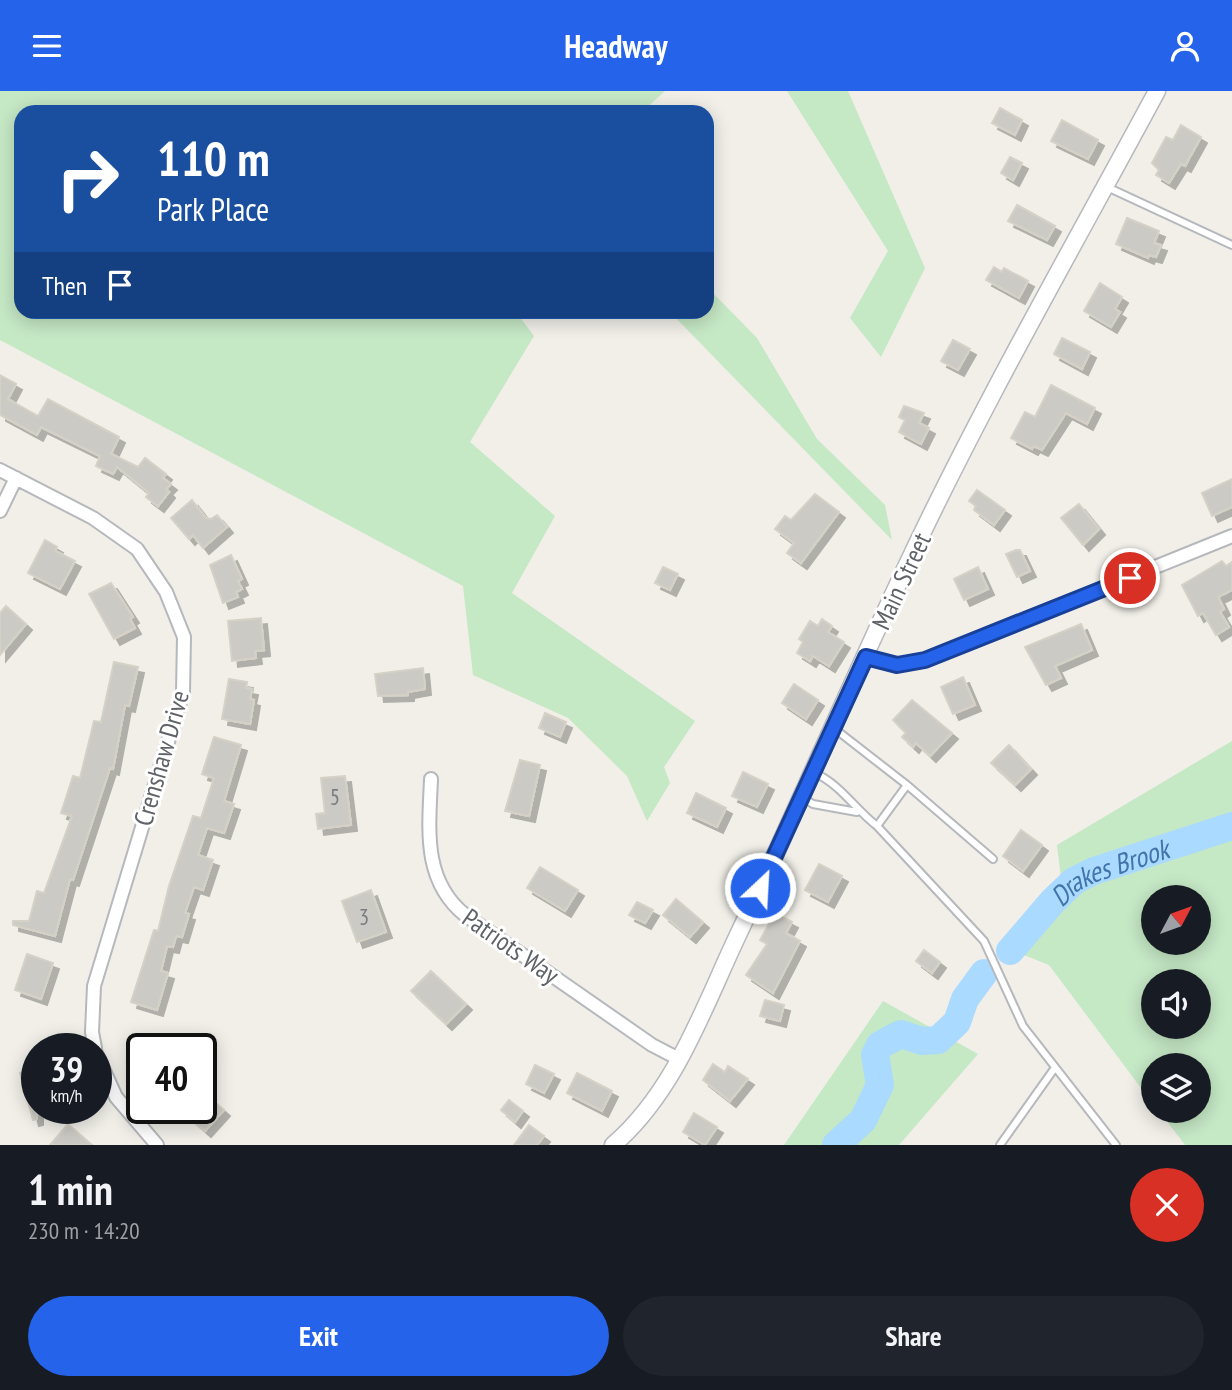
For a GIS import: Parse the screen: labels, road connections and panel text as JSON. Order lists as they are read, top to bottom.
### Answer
{
  "streets": {
    "street": ["Main Street", "Crenshaw Drive", "Patriots Way"]
  },
  "crossings": [
    ["Main Street", "Patriots Way"]
  ],
  "water": ["Drakes Brook"],
  "house_numbers": ["5", "3"],
  "north": "top right",
  "page": {
    "header": "Headway",
    "turn": ["110 m", "Park Place"],
    "then": "Then",
    "speed": "39 km/h",
    "limit": "40",
    "heading": ["1 min", "230 m · 14:20"],
    "buttons": ["Exit", "Share"]
  }
}
